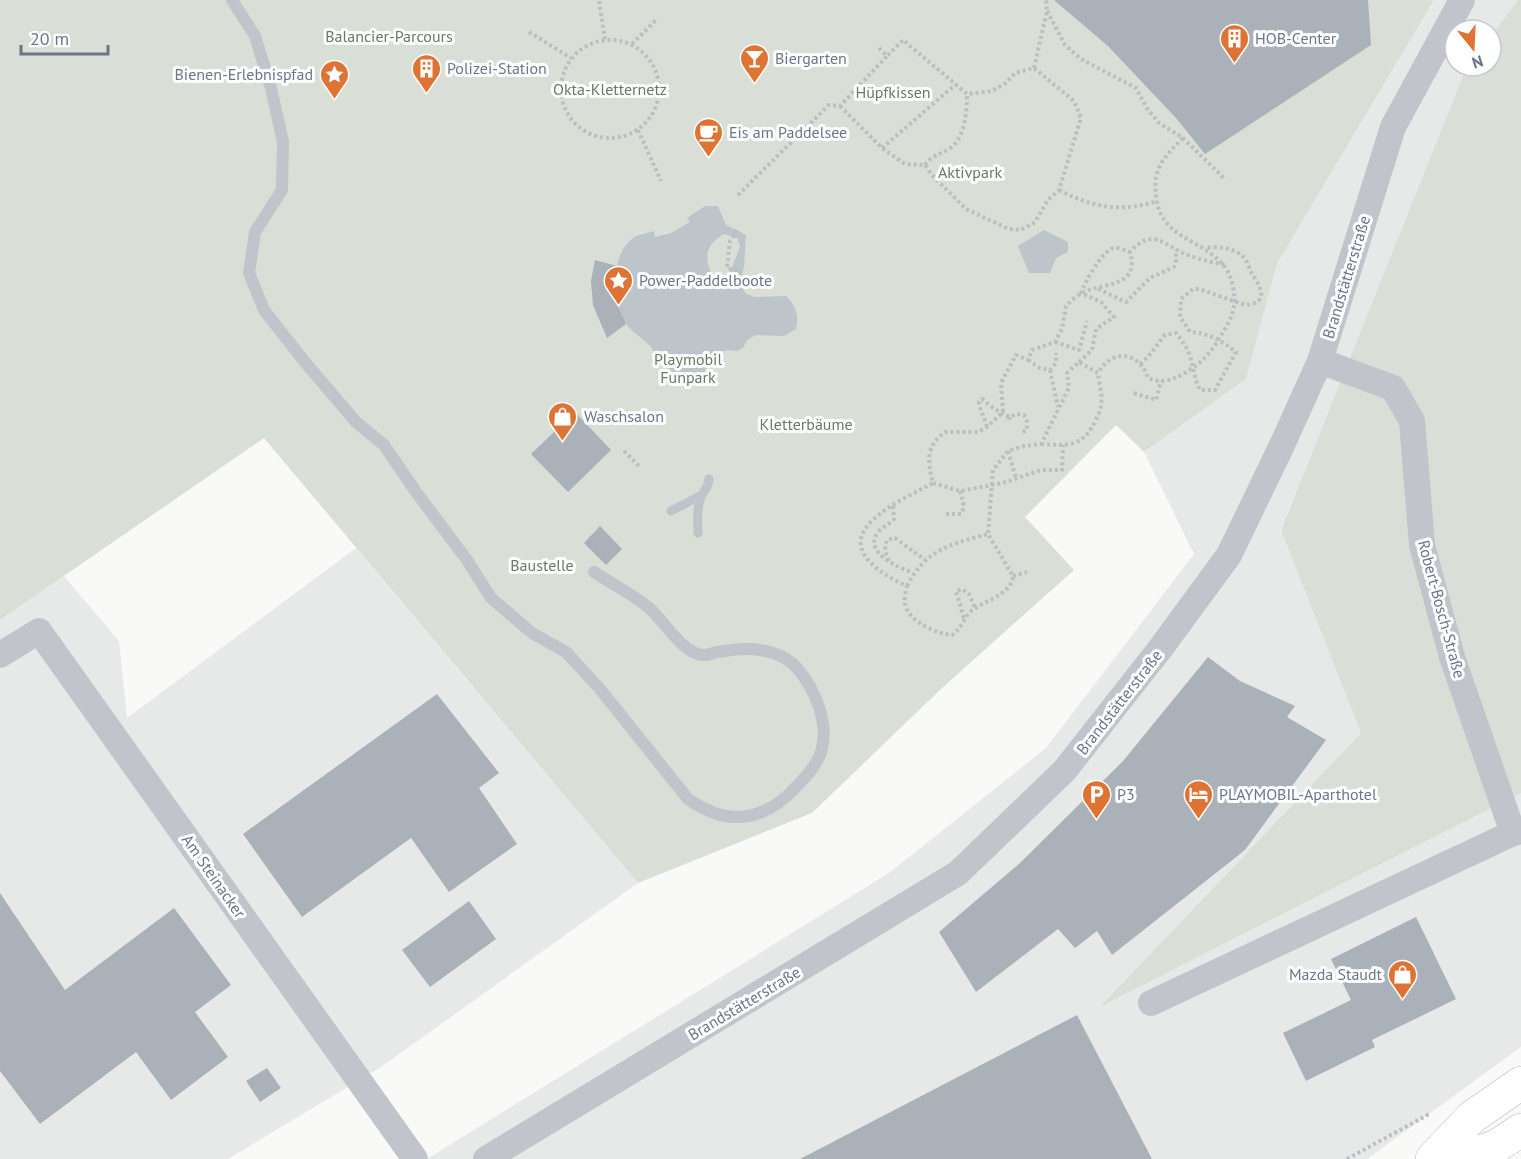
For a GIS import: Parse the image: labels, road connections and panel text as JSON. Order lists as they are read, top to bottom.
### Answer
{
  "streets": {
    "street": ["Brandstätterstraße", "Robert-Bosch-Straße", "Am Steinacker"]
  },
  "crossings": [
    ["Brandstätterstraße", "Robert-Bosch-Straße"]
  ],
  "parks": [
    "Balancier-Parcours",
    "Okta-Kletternetz",
    "Hüpfkissen",
    "Aktivpark",
    "Playmobil Funpark",
    "Kletterbäume",
    "Baustelle"
  ],
  "places": {
    "building": ["HOB-Center", "Polizei-Station"],
    "bar": ["Biergarten"],
    "place": ["Bienen-Erlebnispfad", "Power-Paddelboote"],
    "cafe": ["Eis am Paddelsee"],
    "shop": ["Waschsalon", "Mazda Staudt"],
    "parking": ["P3"],
    "hotel": ["PLAYMOBIL-Aparthotel"]
  },
  "scale_bar": "20 m",
  "north": "bottom"
}
